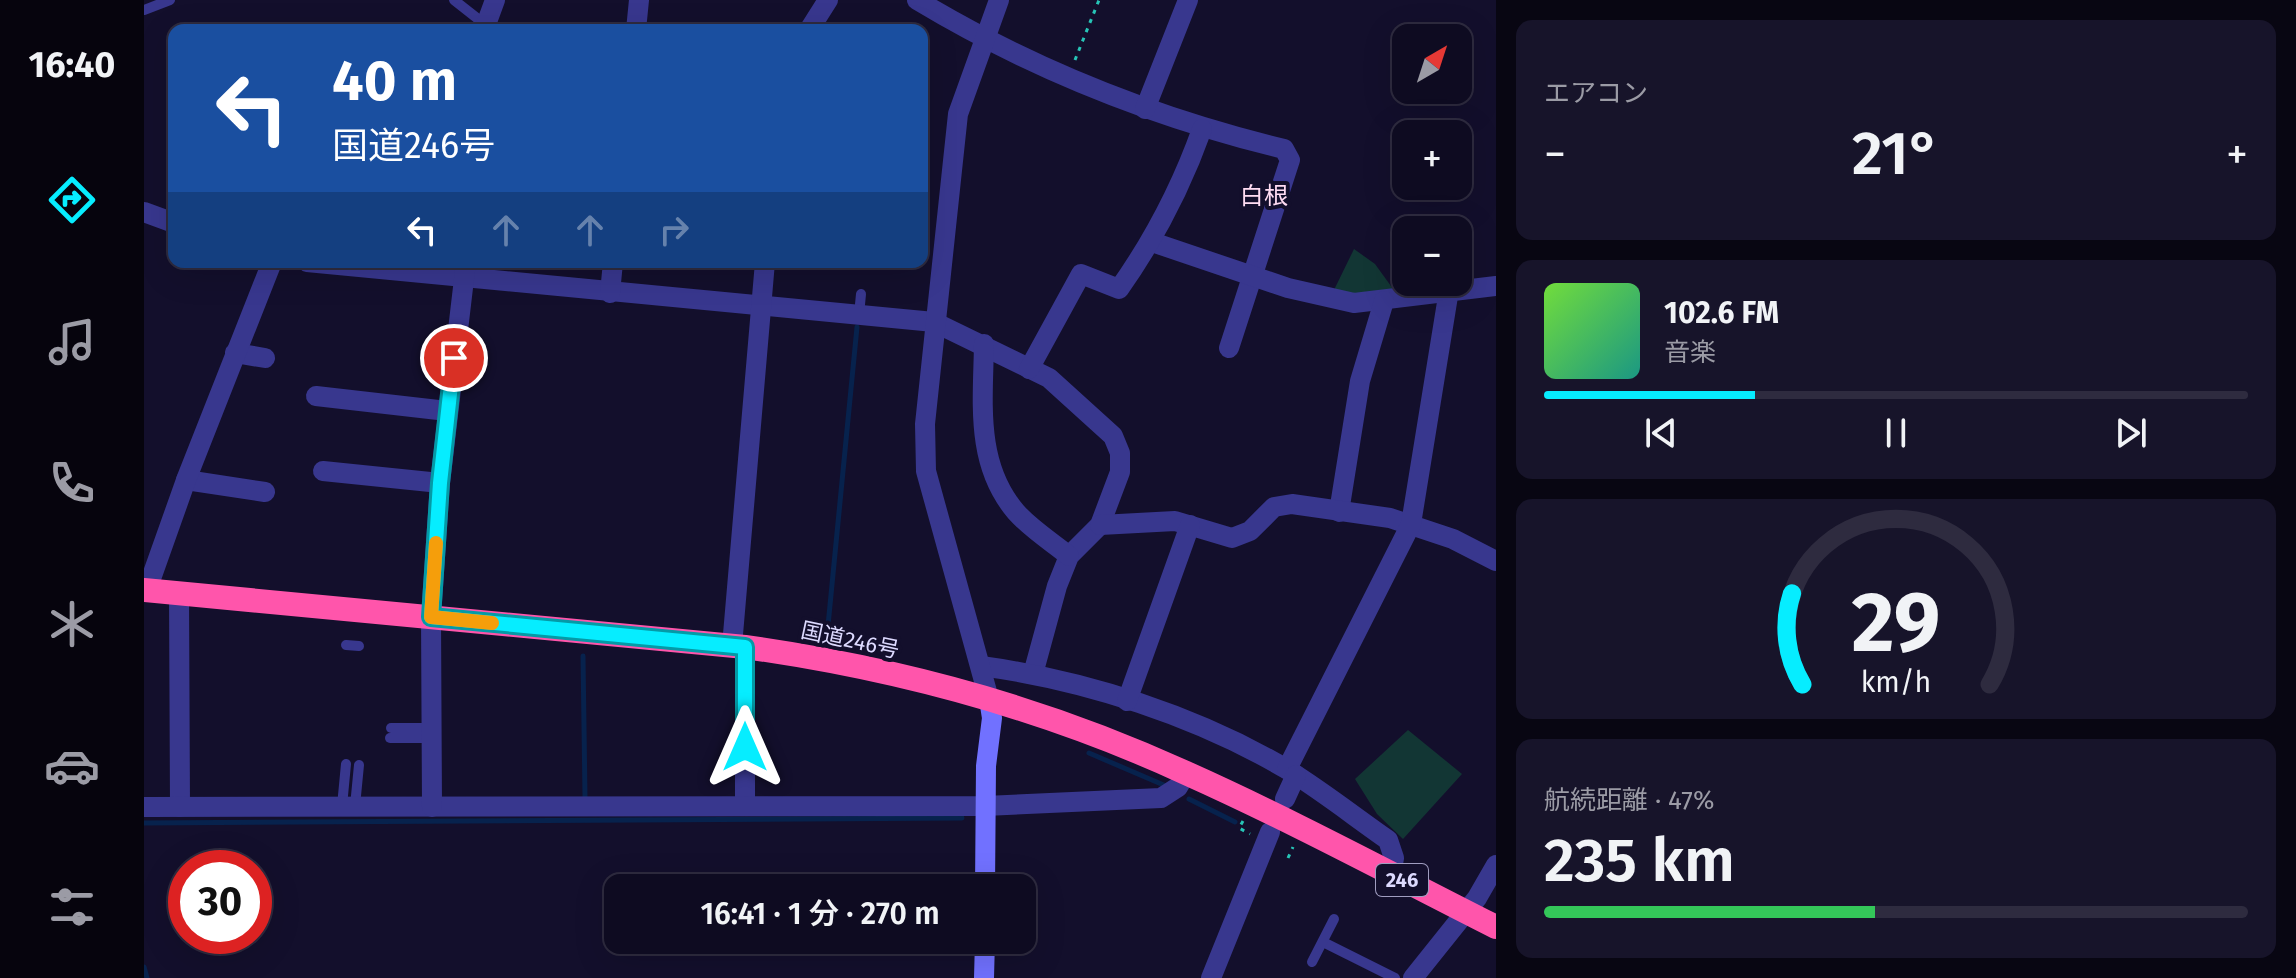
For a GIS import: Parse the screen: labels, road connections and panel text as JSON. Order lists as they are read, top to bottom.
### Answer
{
  "streets": {
    "highway": ["国道246号", "246"]
  },
  "districts": ["白根"],
  "north": "top right",
  "page": {
    "tabs": "16:40",
    "tile": [
      "エアコン",
      ["航続距離 · 47%", "235 km"]
    ],
    "map_buttons": ["+", "−"],
    "turn": ["40 m", "国道246号"],
    "heat": ["−", "21°", "+"],
    "song": ["102.6 FM", "音楽"],
    "limit": "30",
    "trip": "16:41 · 1 分 · 270 m",
    "gauge": ["29", "km/h"]
  }
}
